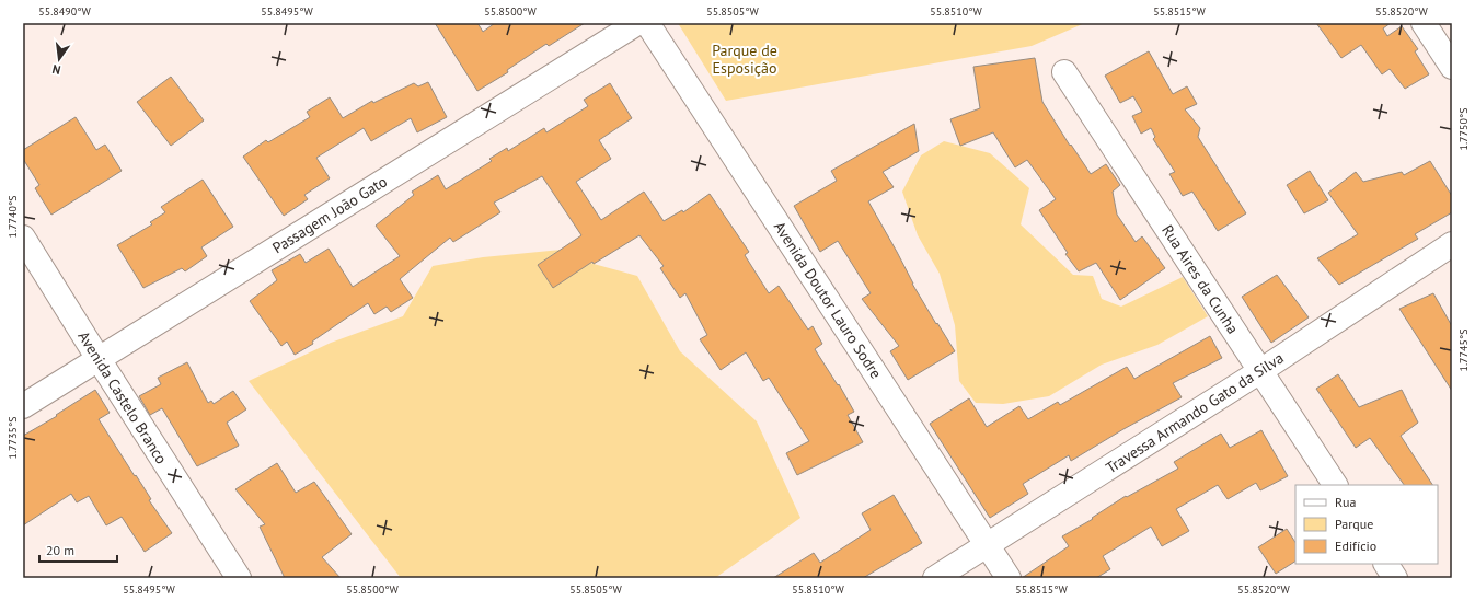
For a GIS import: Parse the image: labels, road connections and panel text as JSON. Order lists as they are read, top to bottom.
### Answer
{
  "streets": {
    "street": [
      "Passagem João Gato",
      "Rua Aires da Cunha",
      "Avenida Doutor Lauro Sodre",
      "Avenida Castelo Branco",
      "Travessa Armando Gato da Silva"
    ]
  },
  "crossings": [
    ["Passagem João Gato", "Avenida Castelo Branco"],
    ["Rua Aires da Cunha", "Travessa Armando Gato da Silva"],
    ["Avenida Doutor Lauro Sodre", "Travessa Armando Gato da Silva"]
  ],
  "parks": ["Parque de Esposição"],
  "legend": ["Rua", "Parque", "Edifício"],
  "scale_bar": "20 m",
  "north": "bottom",
  "coordinates": [
    "55.8490°W",
    "55.8495°W",
    "55.8500°W",
    "55.8505°W",
    "55.8510°W",
    "55.8515°W",
    "55.8520°W",
    "1.7750°S",
    "1.7740°S",
    "1.7745°S",
    "1.7735°S"
  ]
}
